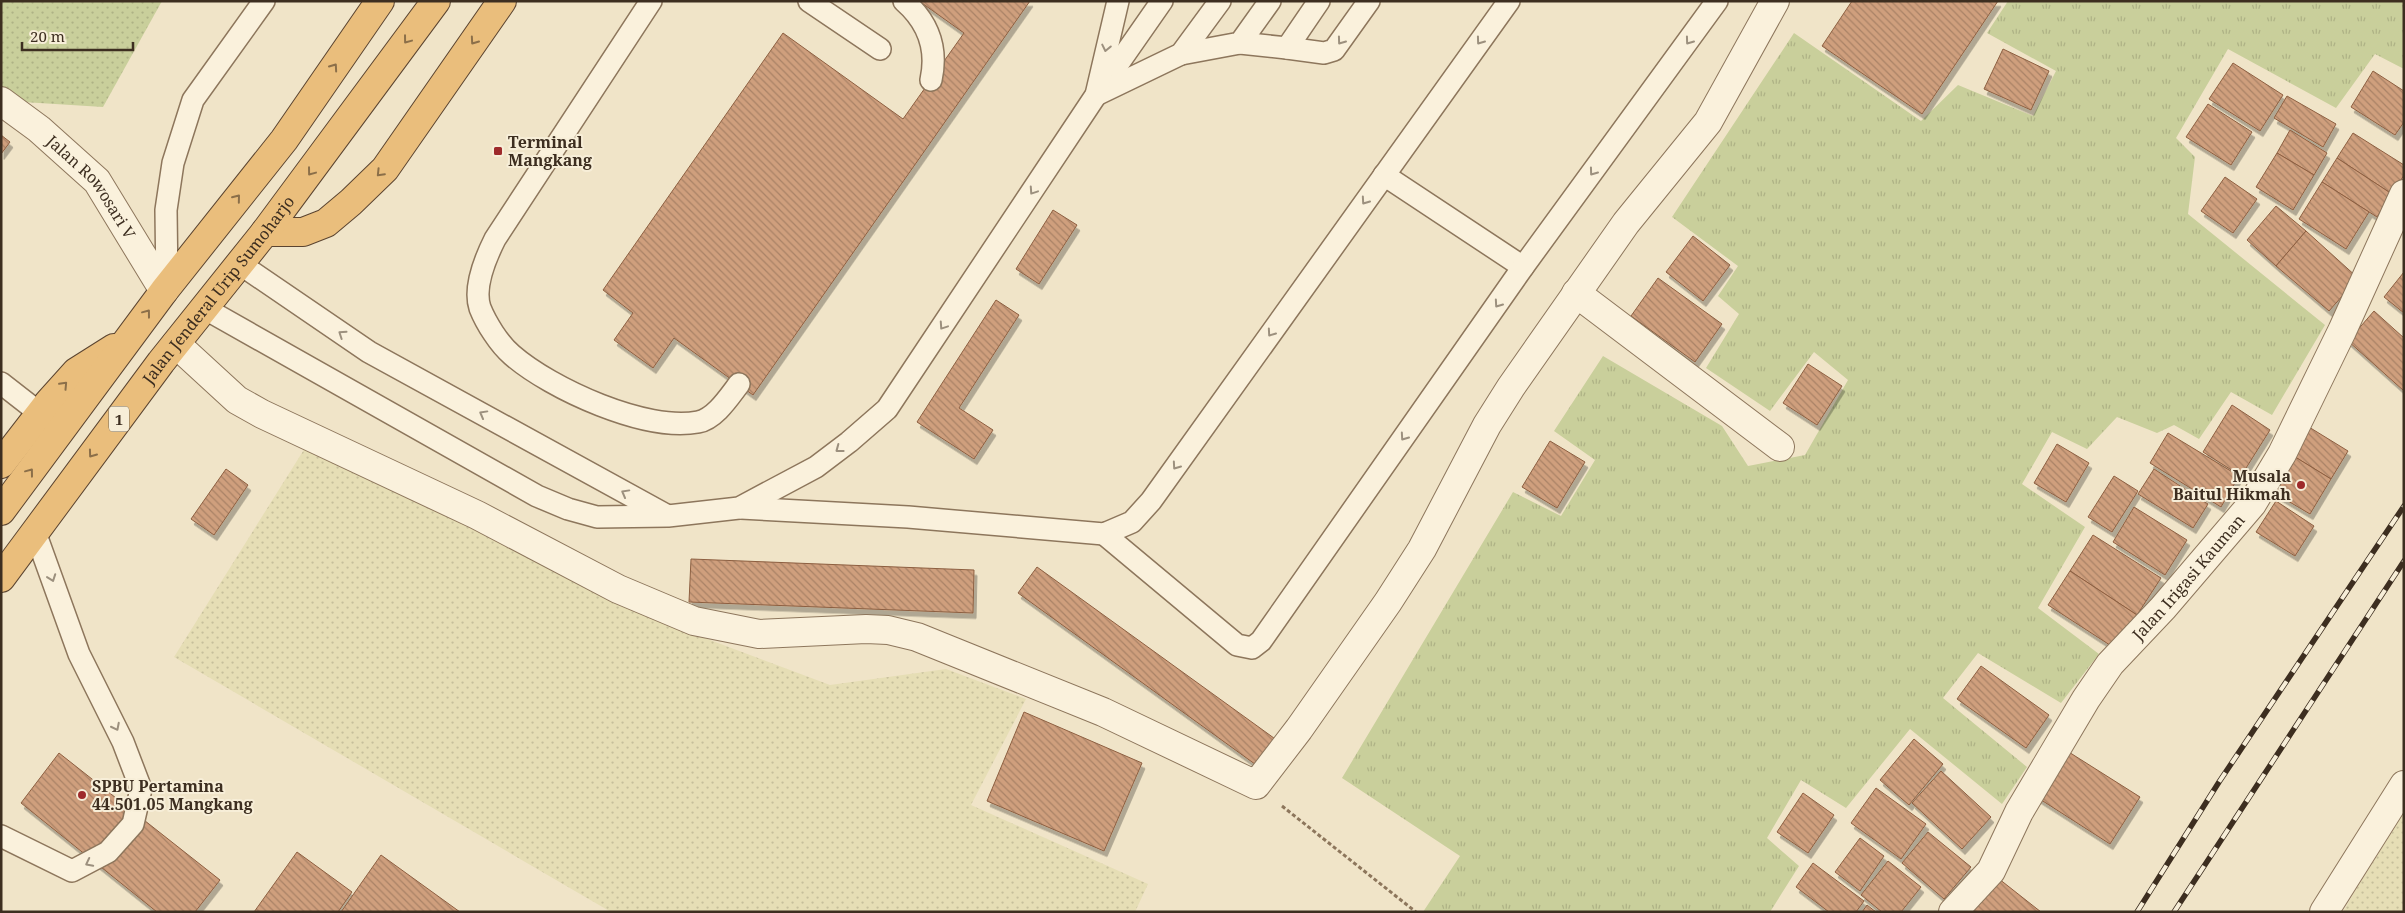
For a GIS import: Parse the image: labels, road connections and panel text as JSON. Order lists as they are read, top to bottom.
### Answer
{
  "streets": {
    "highway": ["Jalan Jenderal Urip Sumoharjo", "1"],
    "street": ["Jalan Rowosari V", "Jalan Irigasi Kauman"]
  },
  "places": {
    "transit": ["Terminal Mangkang"],
    "other": ["Musala Baitul Hikmah", "SPBU Pertamina 44.501.05 Mangkang"]
  },
  "scale_bar": "20 m"
}
